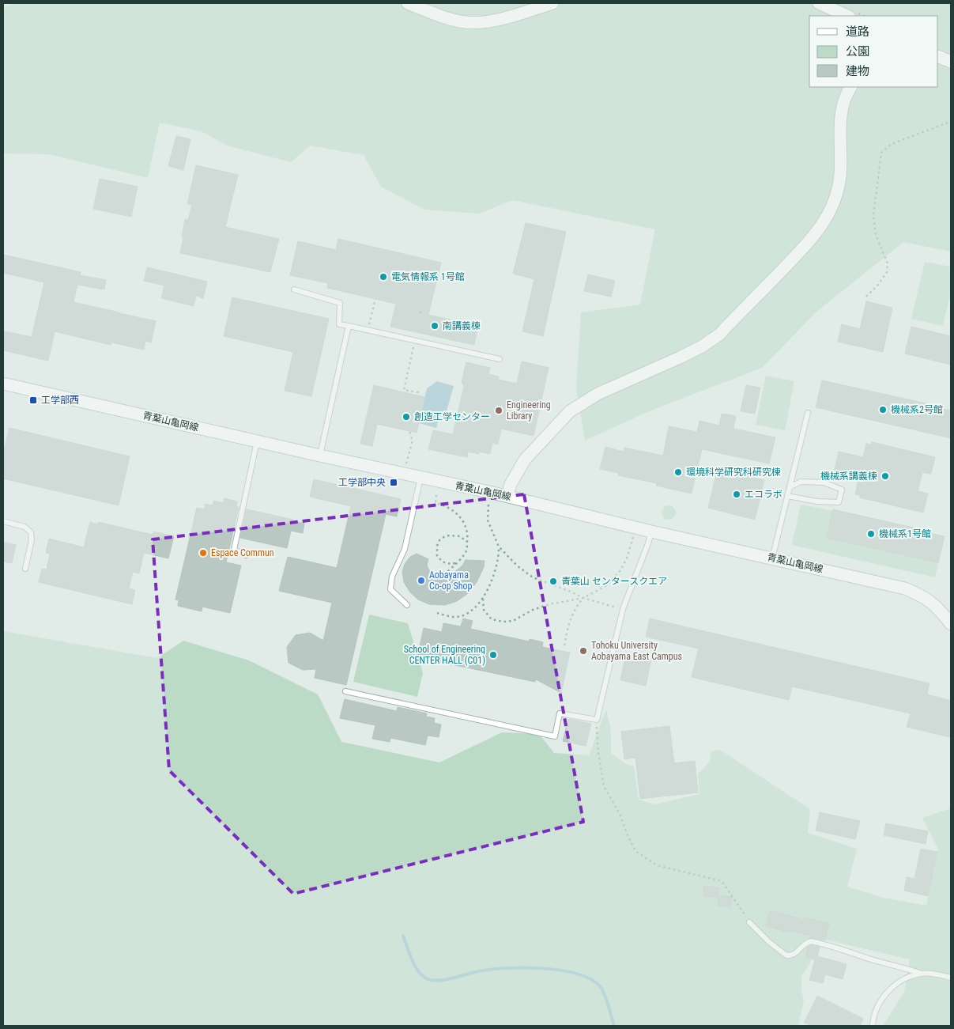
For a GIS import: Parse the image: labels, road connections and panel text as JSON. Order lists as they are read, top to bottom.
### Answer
{
  "streets": {
    "street": ["青葉山亀岡線"]
  },
  "places": {
    "other": [
      "電気情報系 1号館",
      "南講義棟",
      "機械系2号館",
      "Engineering Library",
      "創造工学センター",
      "環境科学研究科研究棟",
      "機械系講義棟",
      "エコラボ",
      "機械系1号館",
      "Espace Commun",
      "Aobayama Co-op Shop",
      "青葉山 センタースクエア",
      "Tohoku University Aobayama East Campus",
      "School of Engineering CENTER HALL (C01)"
    ],
    "transit": ["工学部西", "工学部中央"]
  },
  "legend": ["道路", "公園", "建物"]
}
